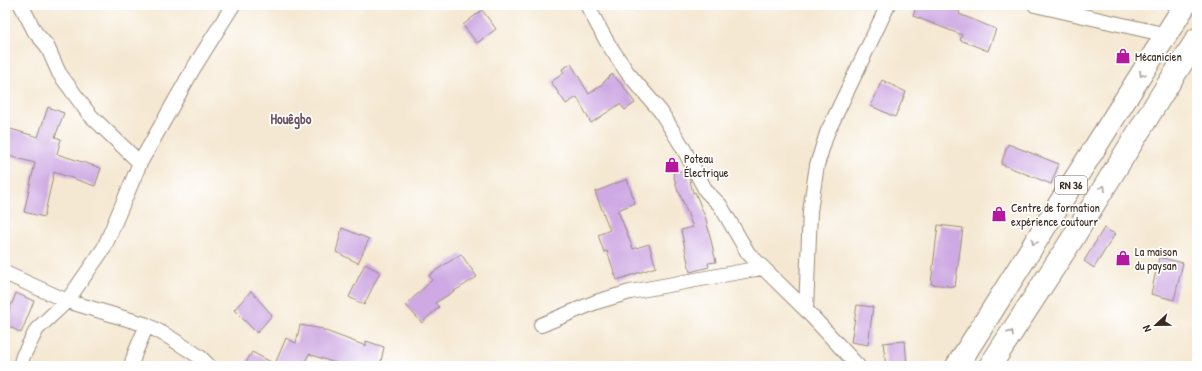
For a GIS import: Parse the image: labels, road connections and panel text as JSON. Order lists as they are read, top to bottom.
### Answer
{
  "streets": {
    "main road": ["RN 36"]
  },
  "districts": ["Houêgbo"],
  "places": {
    "shop": [
      "Mécanicien",
      "Poteau Électrique",
      "Centre de formation expérience coutourr",
      "La maison du paysan"
    ]
  },
  "north": "left"
}
